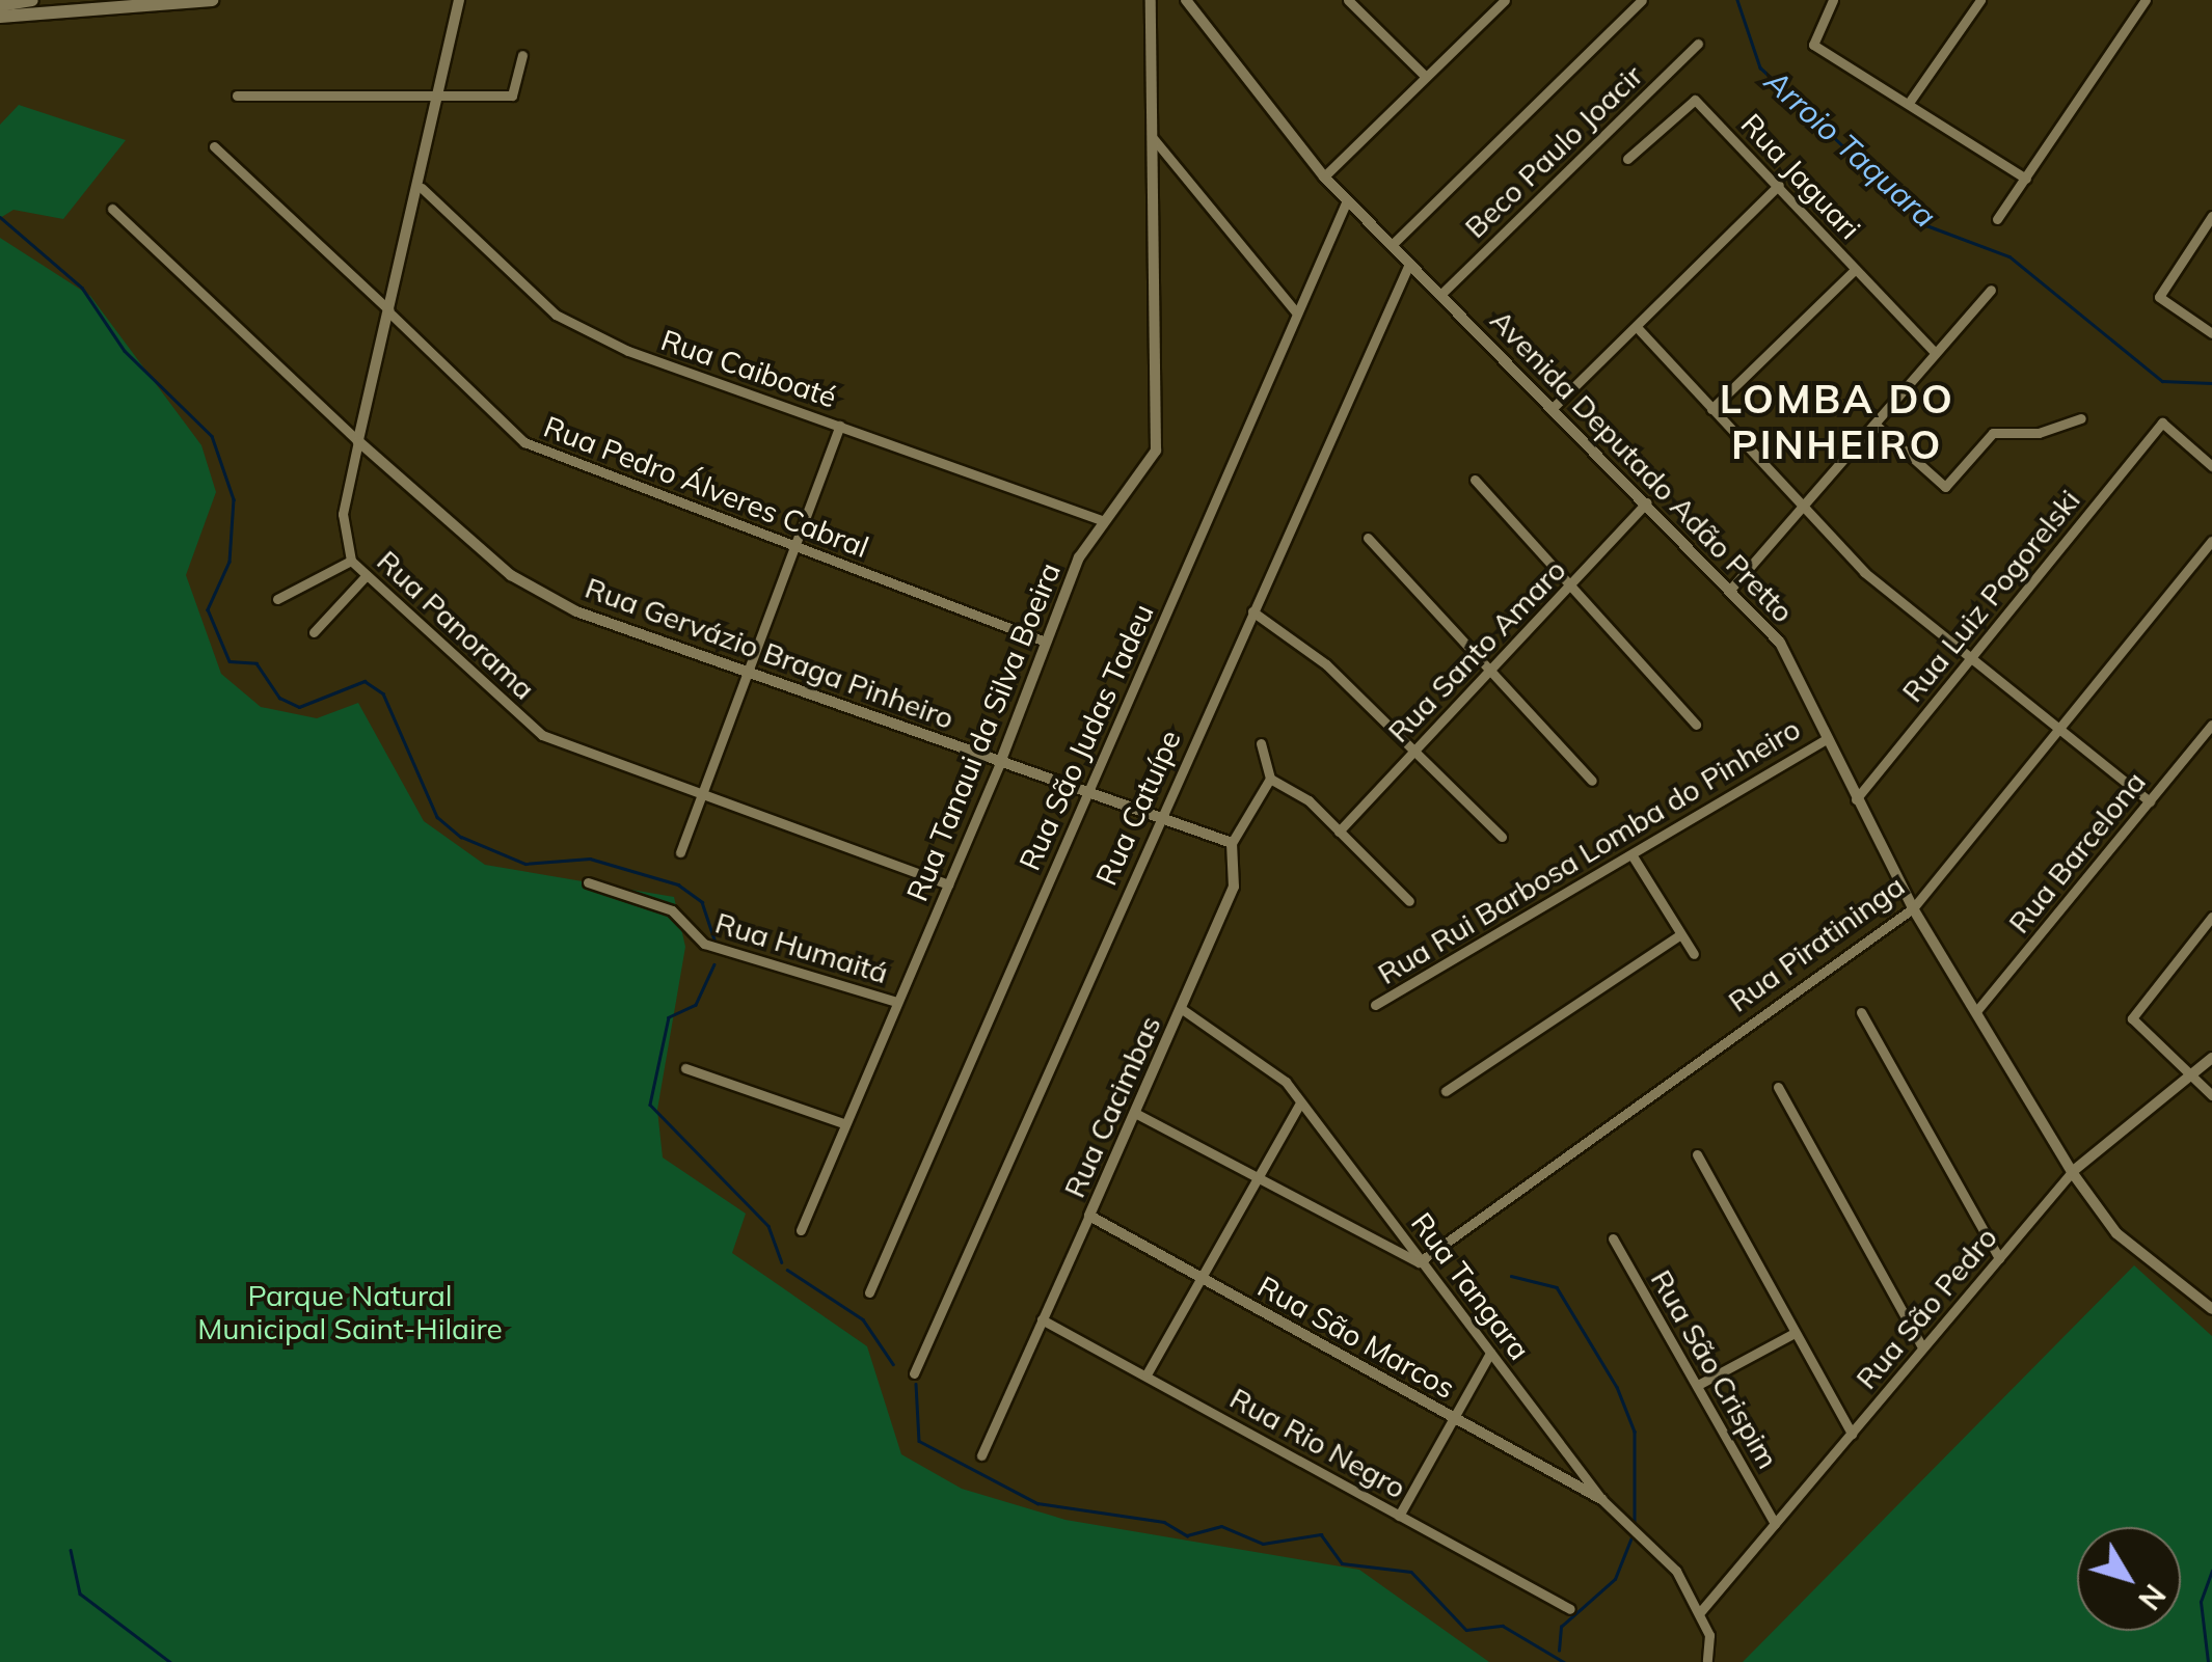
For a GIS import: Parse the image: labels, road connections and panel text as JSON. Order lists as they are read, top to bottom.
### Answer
{
  "streets": {
    "street": [
      "Beco Paulo Joacir",
      "Rua Jaguari",
      "Rua Caiboaté",
      "Avenida Deputado Adão Pretto",
      "Rua Pedro Álveres Cabral",
      "Rua Luiz Pogorelski",
      "Rua Panorama",
      "Rua Santo Amaro",
      "Rua Gervázio Braga Pinheiro",
      "Rua Tanaui da Silva Boeira",
      "Rua São Judas Tadeu",
      "Rua Catuípe",
      "Rua Rui Barbosa Lomba do Pinheiro",
      "Rua Barcelona",
      "Rua Piratininga",
      "Rua Humaitá",
      "Rua Cacimbas",
      "Rua Tangara",
      "Rua São Pedro",
      "Rua São Marcos",
      "Rua São Crispim",
      "Rua Rio Negro"
    ]
  },
  "crossings": [
    ["Beco Paulo Joacir", "Avenida Deputado Adão Pretto"],
    ["Rua Caiboaté", "Rua Panorama"],
    ["Rua Caiboaté", "Rua Tanaui da Silva Boeira"],
    ["Avenida Deputado Adão Pretto", "Rua Luiz Pogorelski"],
    ["Avenida Deputado Adão Pretto", "Rua Santo Amaro"],
    ["Avenida Deputado Adão Pretto", "Rua São Judas Tadeu"],
    ["Avenida Deputado Adão Pretto", "Rua Catuípe"],
    ["Avenida Deputado Adão Pretto", "Rua Rui Barbosa Lomba do Pinheiro"],
    ["Avenida Deputado Adão Pretto", "Rua Barcelona"],
    ["Avenida Deputado Adão Pretto", "Rua Piratininga"],
    ["Avenida Deputado Adão Pretto", "Rua São Pedro"],
    ["Rua Pedro Álveres Cabral", "Rua Panorama"],
    ["Rua Pedro Álveres Cabral", "Rua Tanaui da Silva Boeira"],
    ["Rua Panorama", "Rua Gervázio Braga Pinheiro"],
    ["Rua Panorama", "Rua Tanaui da Silva Boeira"],
    ["Rua Gervázio Braga Pinheiro", "Rua Tanaui da Silva Boeira"],
    ["Rua Gervázio Braga Pinheiro", "Rua São Judas Tadeu"],
    ["Rua Gervázio Braga Pinheiro", "Rua Catuípe"],
    ["Rua Gervázio Braga Pinheiro", "Rua Cacimbas"],
    ["Rua Tanaui da Silva Boeira", "Rua Humaitá"],
    ["Rua Piratininga", "Rua Tangara"],
    ["Rua Cacimbas", "Rua Tangara"],
    ["Rua Cacimbas", "Rua São Marcos"],
    ["Rua Cacimbas", "Rua Rio Negro"],
    ["Rua Tangara", "Rua São Pedro"],
    ["Rua Tangara", "Rua São Marcos"],
    ["Rua São Pedro", "Rua São Crispim"]
  ],
  "districts": ["LOMBA DO PINHEIRO"],
  "water": ["Arroio Taquara"],
  "parks": ["Parque Natural Municipal Saint-Hilaire"],
  "north": "bottom right"
}
